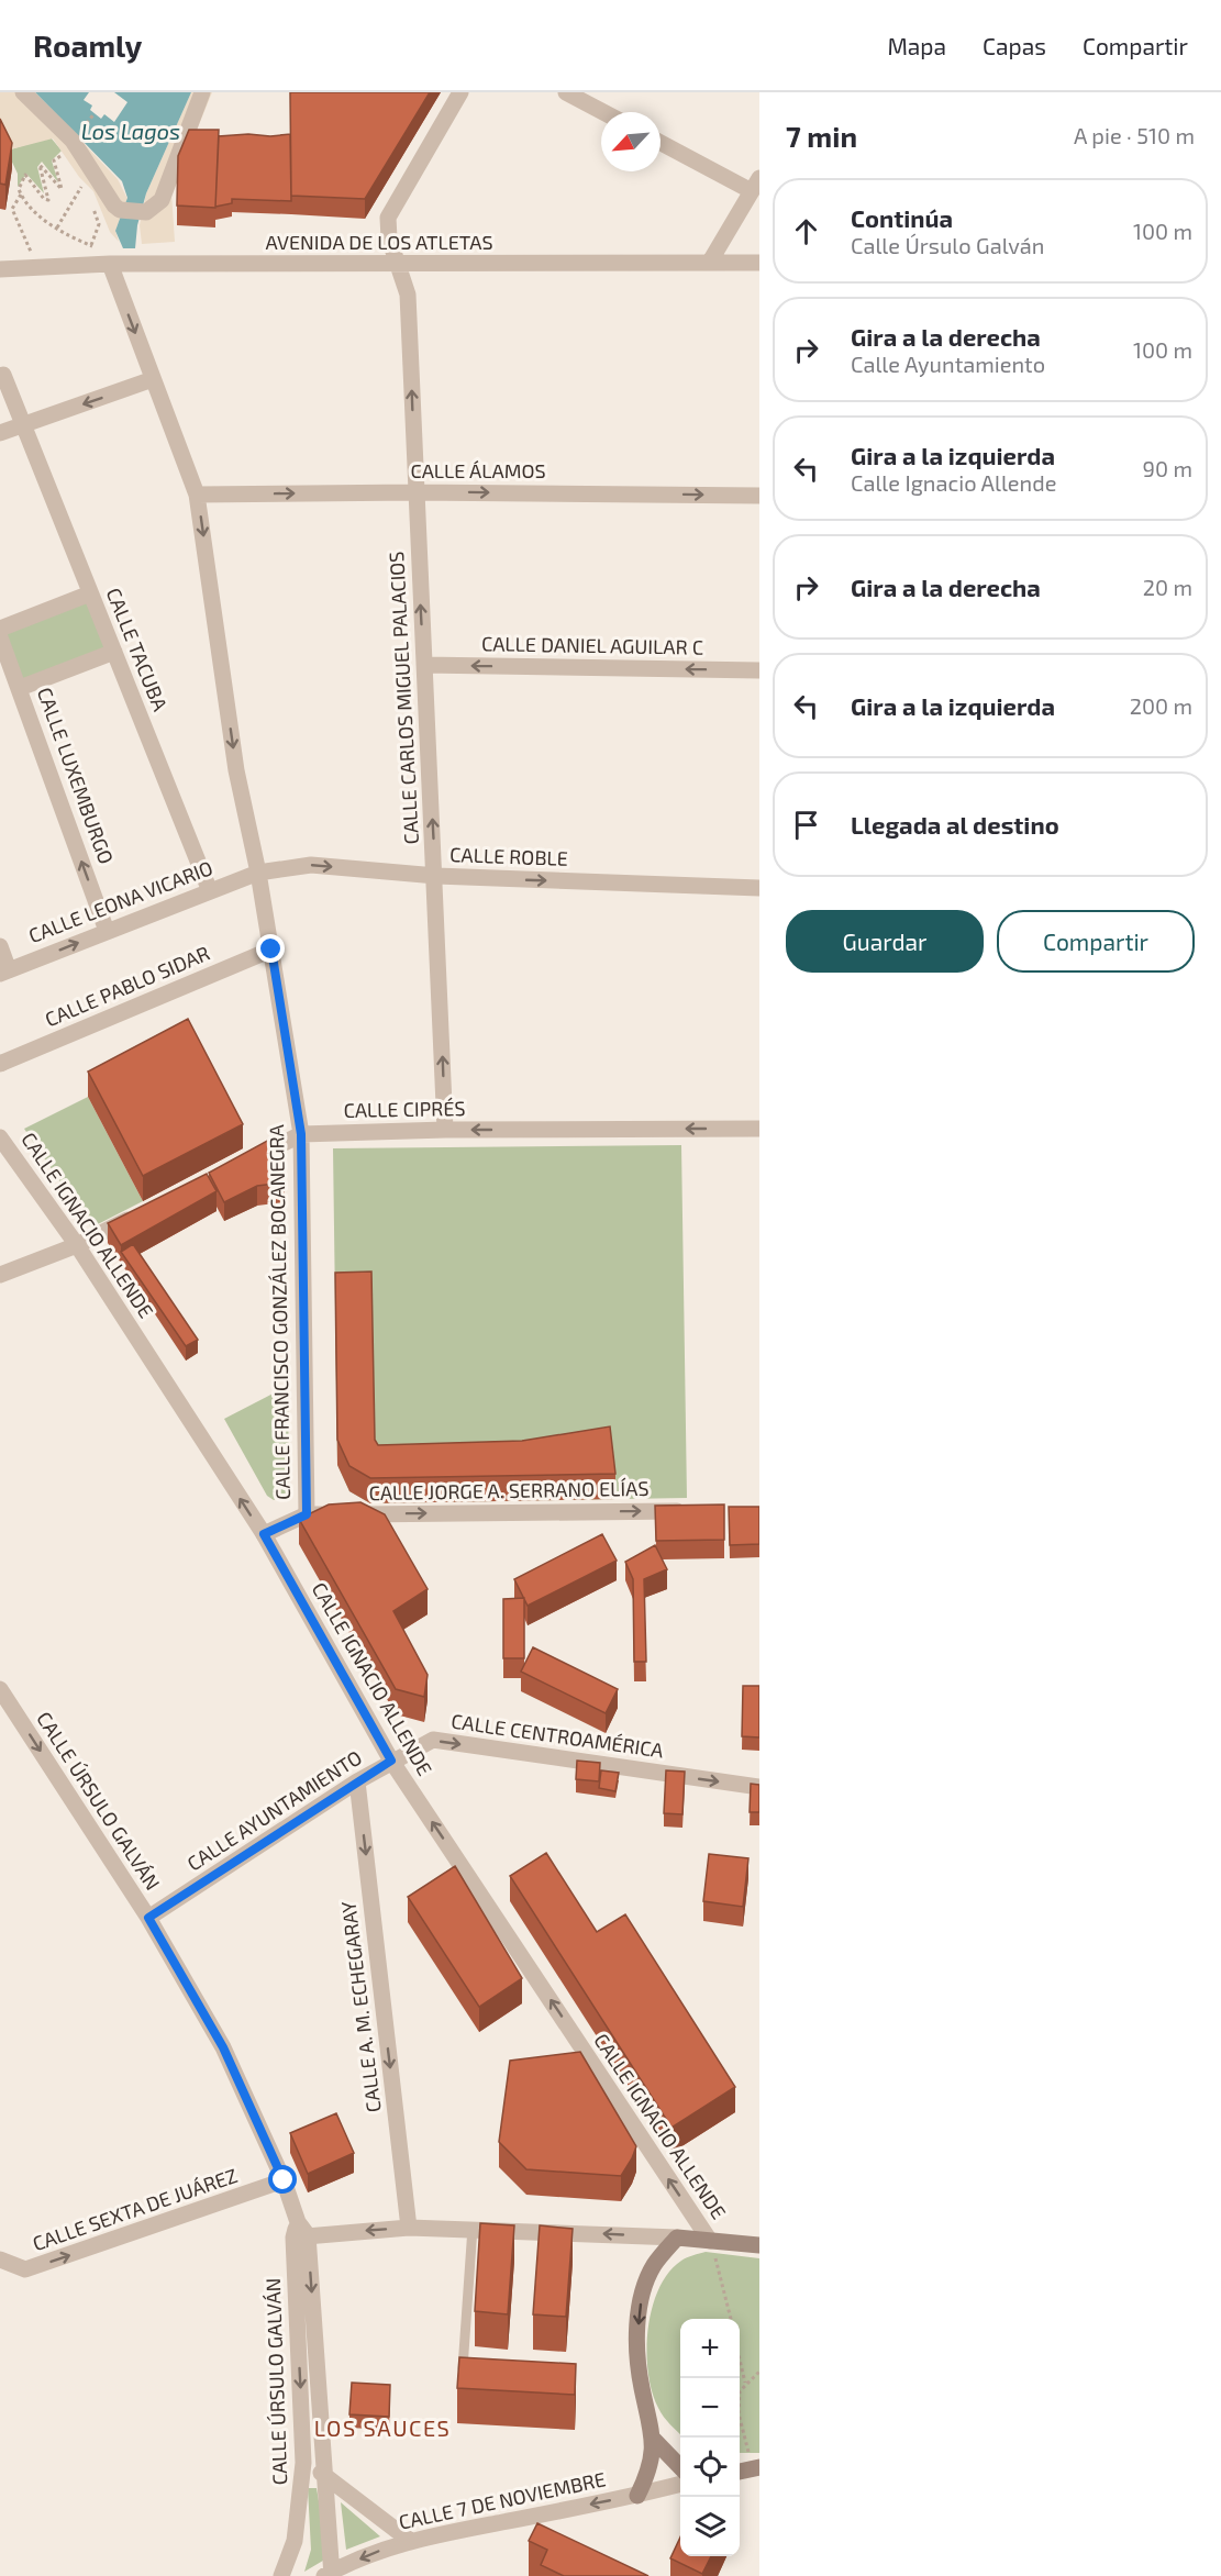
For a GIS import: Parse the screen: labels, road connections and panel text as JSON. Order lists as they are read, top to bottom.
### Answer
{
  "streets": {
    "street": [
      "AVENIDA DE LOS ATLETAS",
      "CALLE ÁLAMOS",
      "CALLE DANIEL AGUILAR C",
      "CALLE TACUBA",
      "CALLE CARLOS MIGUEL PALACIOS",
      "CALLE LUXEMBURGO",
      "CALLE ROBLE",
      "CALLE LEONA VICARIO",
      "CALLE PABLO SIDAR",
      "CALLE CIPRÉS",
      "CALLE IGNACIO ALLENDE",
      "CALLE FRANCISCO GONZÁLEZ BOCANEGRA",
      "CALLE JORGE A. SERRANO ELÍAS",
      "CALLE CENTROAMÉRICA",
      "CALLE ÚRSULO GALVÁN",
      "CALLE AYUNTAMIENTO",
      "CALLE A. M. ECHEGARAY",
      "CALLE SEXTA DE JUÁREZ",
      "CALLE 7 DE NOVIEMBRE"
    ]
  },
  "crossings": [
    ["AVENIDA DE LOS ATLETAS", "CALLE CARLOS MIGUEL PALACIOS"],
    ["AVENIDA DE LOS ATLETAS", "CALLE FRANCISCO GONZÁLEZ BOCANEGRA"],
    ["CALLE ÁLAMOS", "CALLE CARLOS MIGUEL PALACIOS"],
    ["CALLE ÁLAMOS", "CALLE FRANCISCO GONZÁLEZ BOCANEGRA"],
    ["CALLE DANIEL AGUILAR C", "CALLE CARLOS MIGUEL PALACIOS"],
    ["CALLE TACUBA", "CALLE LEONA VICARIO"],
    ["CALLE CARLOS MIGUEL PALACIOS", "CALLE ROBLE"],
    ["CALLE CARLOS MIGUEL PALACIOS", "CALLE CIPRÉS"],
    ["CALLE LUXEMBURGO", "CALLE LEONA VICARIO"],
    ["CALLE ROBLE", "CALLE LEONA VICARIO"],
    ["CALLE ROBLE", "CALLE FRANCISCO GONZÁLEZ BOCANEGRA"],
    ["CALLE LEONA VICARIO", "CALLE FRANCISCO GONZÁLEZ BOCANEGRA"],
    ["CALLE PABLO SIDAR", "CALLE FRANCISCO GONZÁLEZ BOCANEGRA"],
    ["CALLE CIPRÉS", "CALLE FRANCISCO GONZÁLEZ BOCANEGRA"],
    ["CALLE IGNACIO ALLENDE", "CALLE JORGE A. SERRANO ELÍAS"],
    ["CALLE IGNACIO ALLENDE", "CALLE CENTROAMÉRICA"],
    ["CALLE IGNACIO ALLENDE", "CALLE AYUNTAMIENTO"],
    ["CALLE FRANCISCO GONZÁLEZ BOCANEGRA", "CALLE JORGE A. SERRANO ELÍAS"],
    ["CALLE CENTROAMÉRICA", "CALLE AYUNTAMIENTO"],
    ["CALLE ÚRSULO GALVÁN", "CALLE AYUNTAMIENTO"],
    ["CALLE ÚRSULO GALVÁN", "CALLE SEXTA DE JUÁREZ"],
    ["CALLE ÚRSULO GALVÁN", "CALLE 7 DE NOVIEMBRE"],
    ["CALLE AYUNTAMIENTO", "CALLE A. M. ECHEGARAY"]
  ],
  "one_way": [
    "CALLE ÁLAMOS",
    "CALLE DANIEL AGUILAR C",
    "CALLE CARLOS MIGUEL PALACIOS",
    "CALLE LUXEMBURGO",
    "CALLE ROBLE",
    "CALLE LEONA VICARIO",
    "CALLE CIPRÉS",
    "CALLE IGNACIO ALLENDE",
    "CALLE FRANCISCO GONZÁLEZ BOCANEGRA",
    "CALLE JORGE A. SERRANO ELÍAS",
    "CALLE CENTROAMÉRICA",
    "CALLE ÚRSULO GALVÁN",
    "CALLE A. M. ECHEGARAY",
    "CALLE SEXTA DE JUÁREZ",
    "CALLE 7 DE NOVIEMBRE"
  ],
  "districts": ["LOS SAUCES"],
  "water": ["Los Lagos"],
  "north": "bottom left",
  "page": {
    "header": "Roamly",
    "nav": ["Mapa", "Capas", "Compartir"],
    "heading": ["7 min", "A pie · 510 m"],
    "list": [
      ["Continúa", "Calle Úrsulo Galván", "100 m"],
      ["Gira a la derecha", "Calle Ayuntamiento", "100 m"],
      ["Gira a la izquierda", "Calle Ignacio Allende", "90 m"],
      ["Gira a la derecha", "20 m"],
      ["Gira a la izquierda", "200 m"],
      "Llegada al destino"
    ],
    "buttons": ["Guardar", "Compartir"],
    "map_buttons": ["+", "−"]
  }
}
